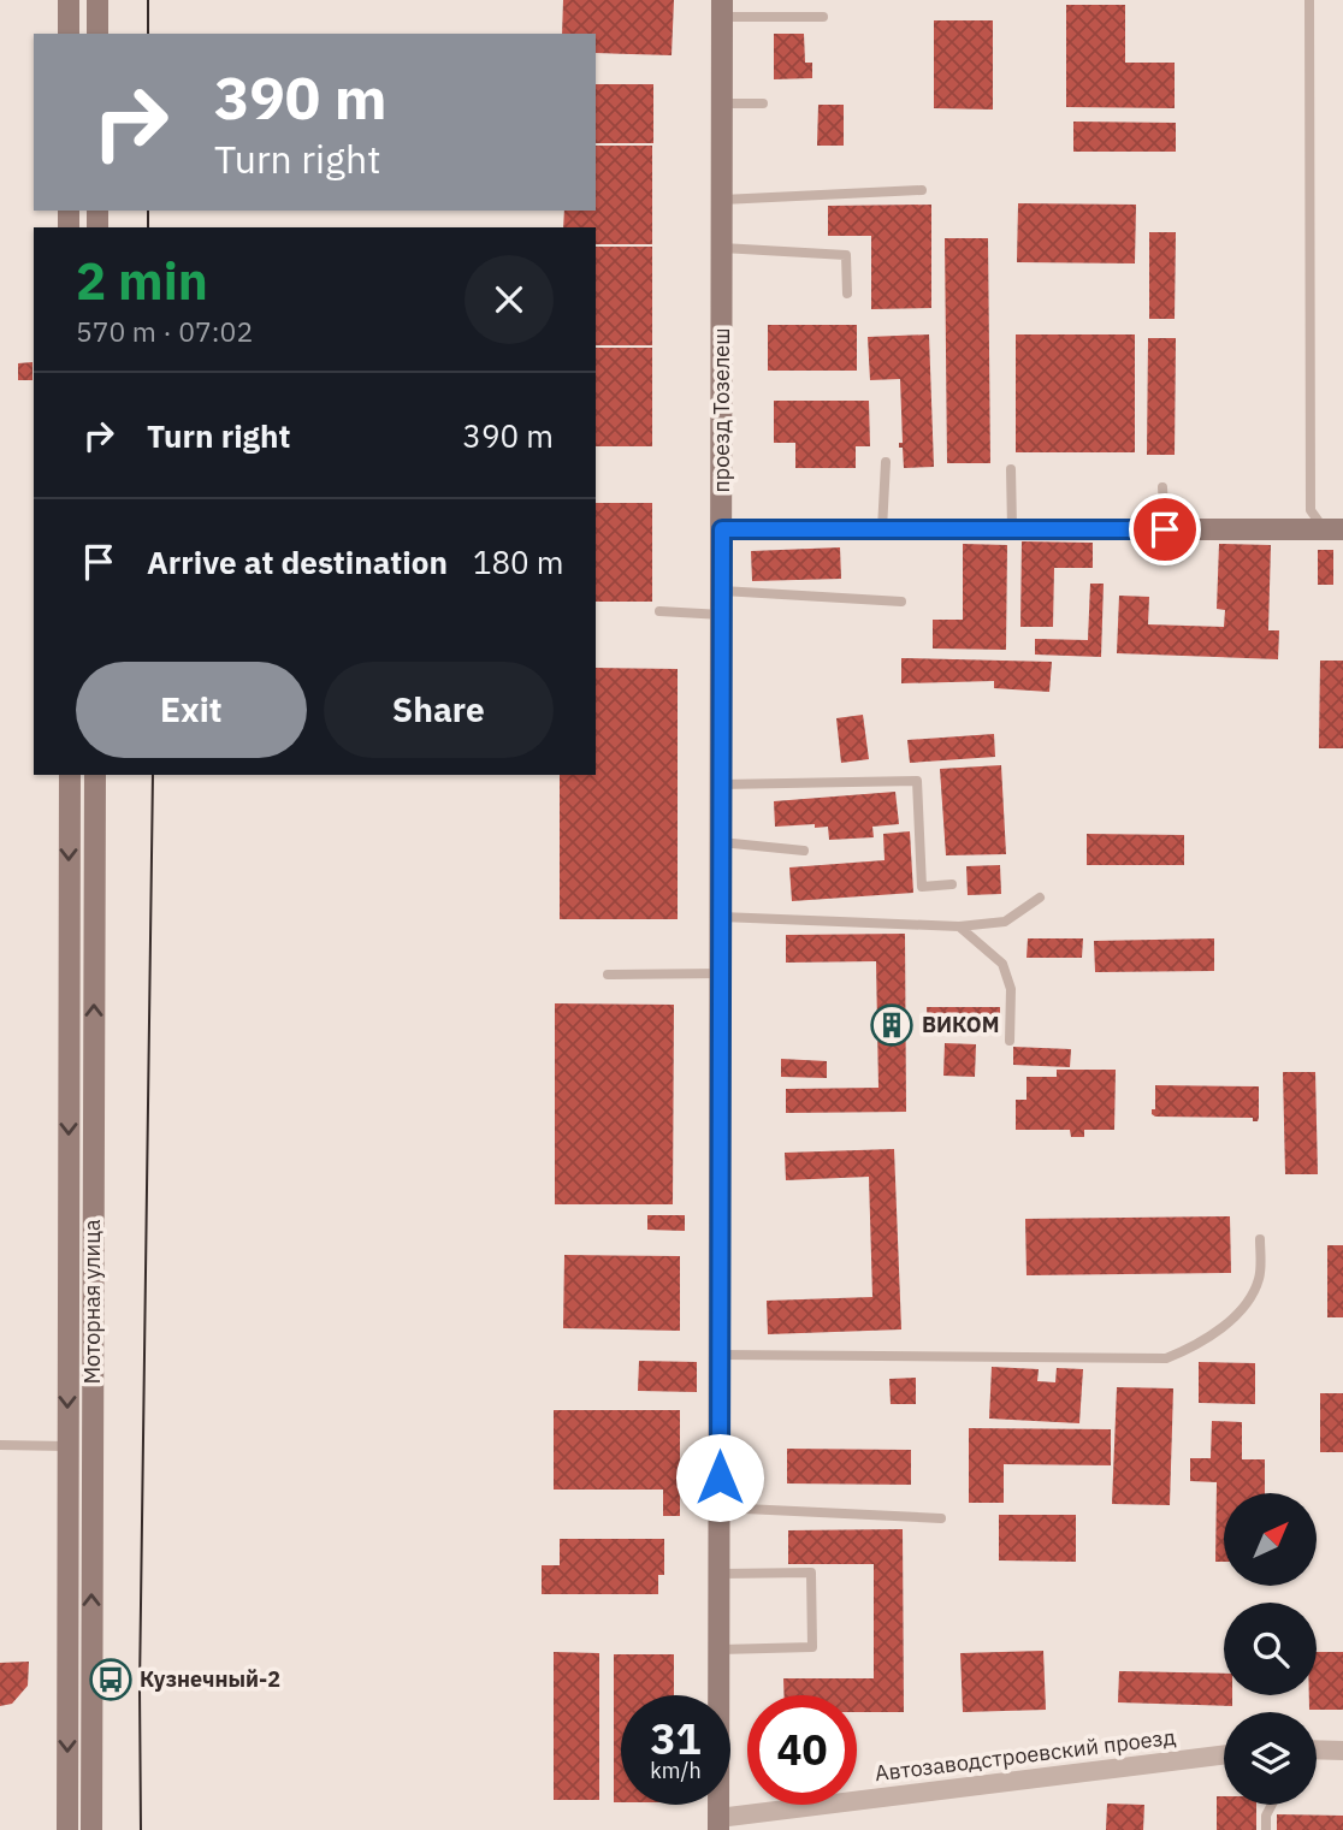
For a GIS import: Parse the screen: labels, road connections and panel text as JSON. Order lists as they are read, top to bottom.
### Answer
{
  "streets": {
    "street": ["проезд Тозелеш", "Моторная улица", "Автозаводстроевский проезд"]
  },
  "crossings": [
    ["проезд Тозелеш", "Автозаводстроевский проезд"]
  ],
  "places": {
    "building": ["ВИКОМ"],
    "bus stop": ["Кузнечный-2"]
  },
  "north": "top right",
  "page": {
    "turn": ["390 m", "Turn right"],
    "heading": ["2 min", "570 m · 07:02"],
    "list": [
      {
        "name": "Turn right",
        "value": "390 m"
      },
      {
        "name": "Arrive at destination",
        "value": "180 m"
      }
    ],
    "buttons": ["Exit", "Share"],
    "speed": "31 km/h",
    "limit": "40"
  }
}
